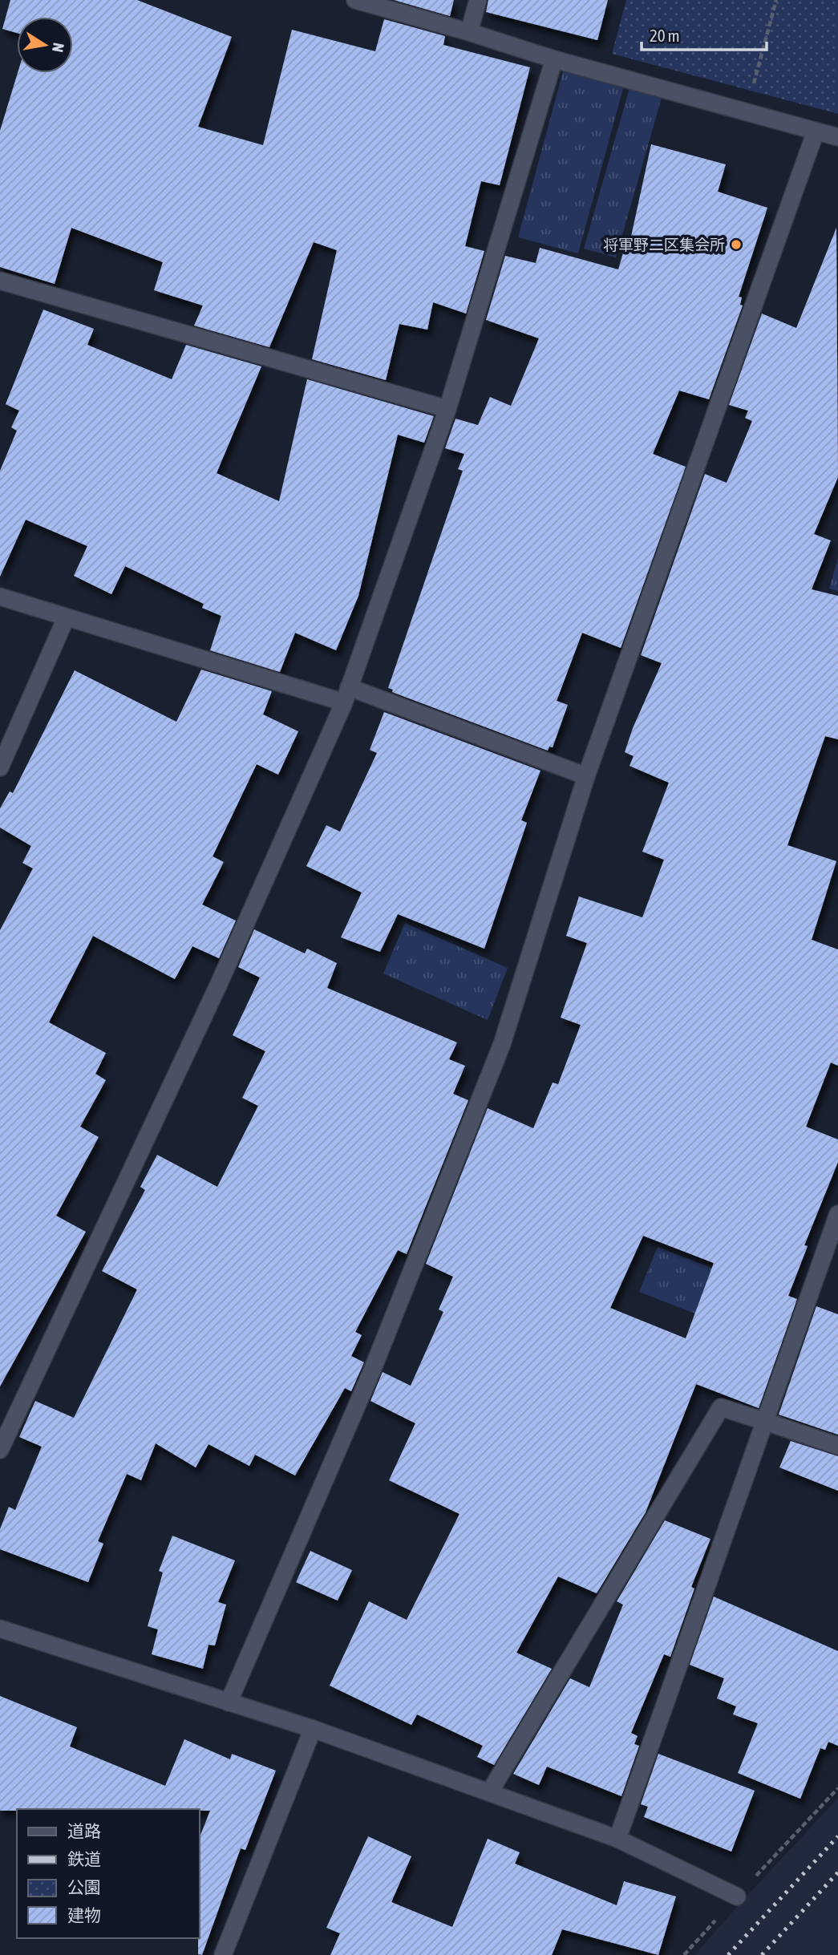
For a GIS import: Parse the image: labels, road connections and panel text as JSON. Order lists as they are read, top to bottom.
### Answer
{
  "places": ["将軍野二区集会所"],
  "legend": [
    "道路",
    "鉄道",
    "公園",
    "建物"
  ],
  "scale_bar": "20 m",
  "north": "right"
}
